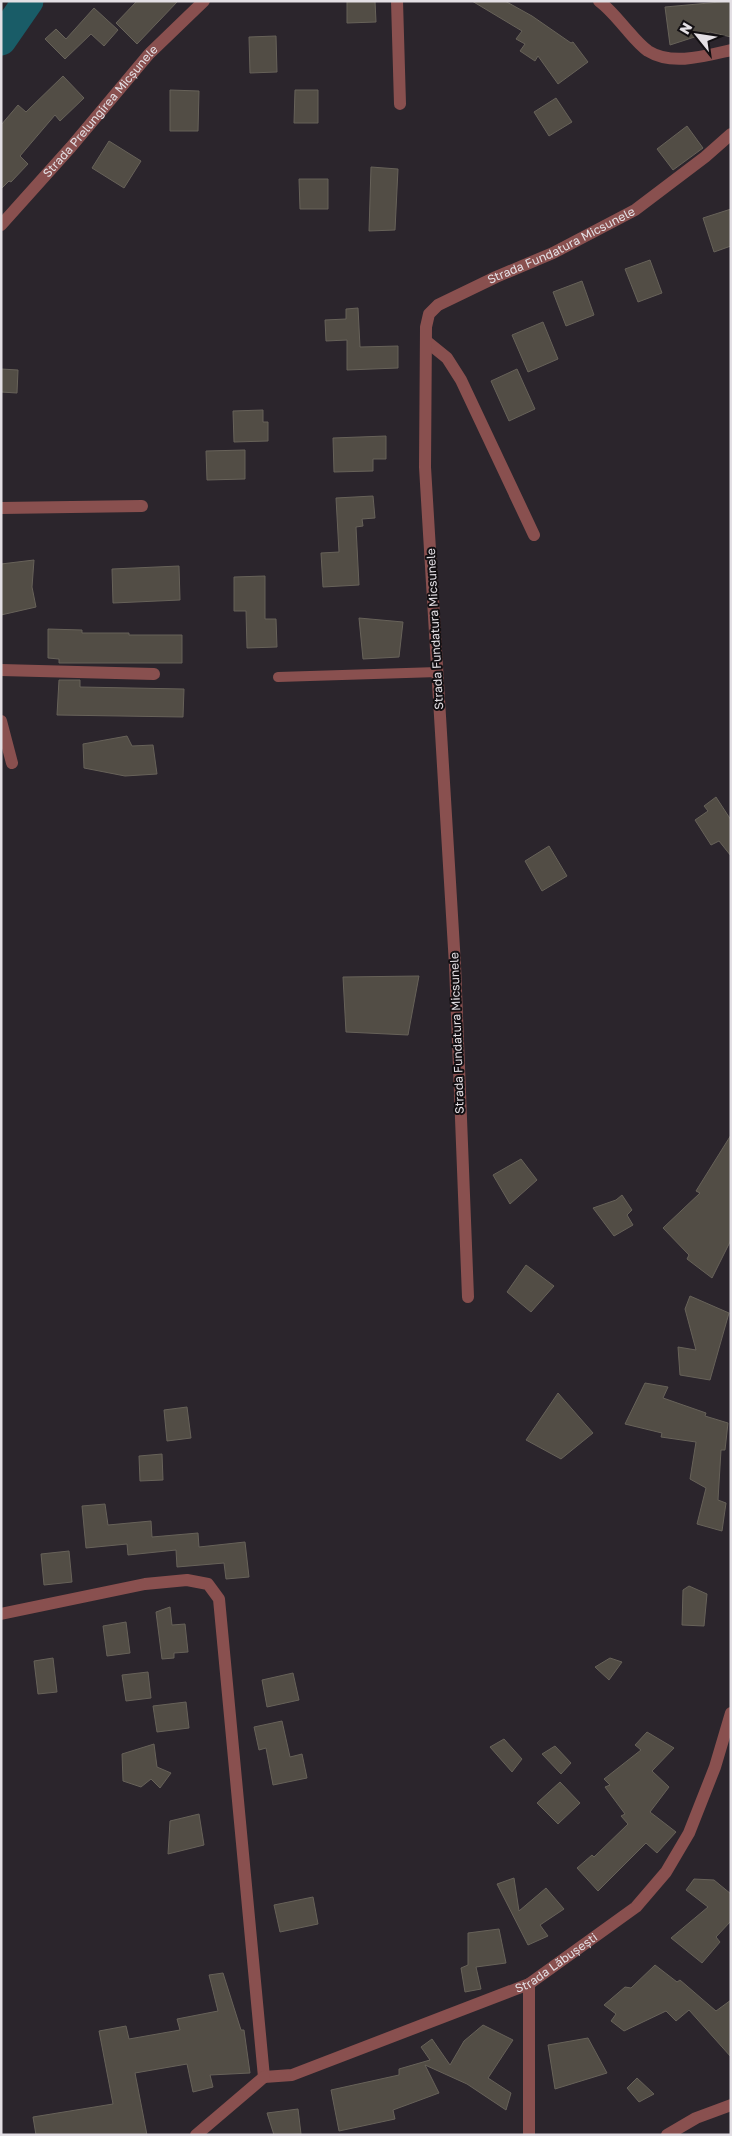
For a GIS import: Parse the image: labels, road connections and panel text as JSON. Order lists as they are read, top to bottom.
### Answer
{
  "streets": {
    "street": ["Strada Prelungirea Micșunele", "Strada Fundatura Micsunele", "Strada Lăbușești"]
  },
  "north": "top left"
}
